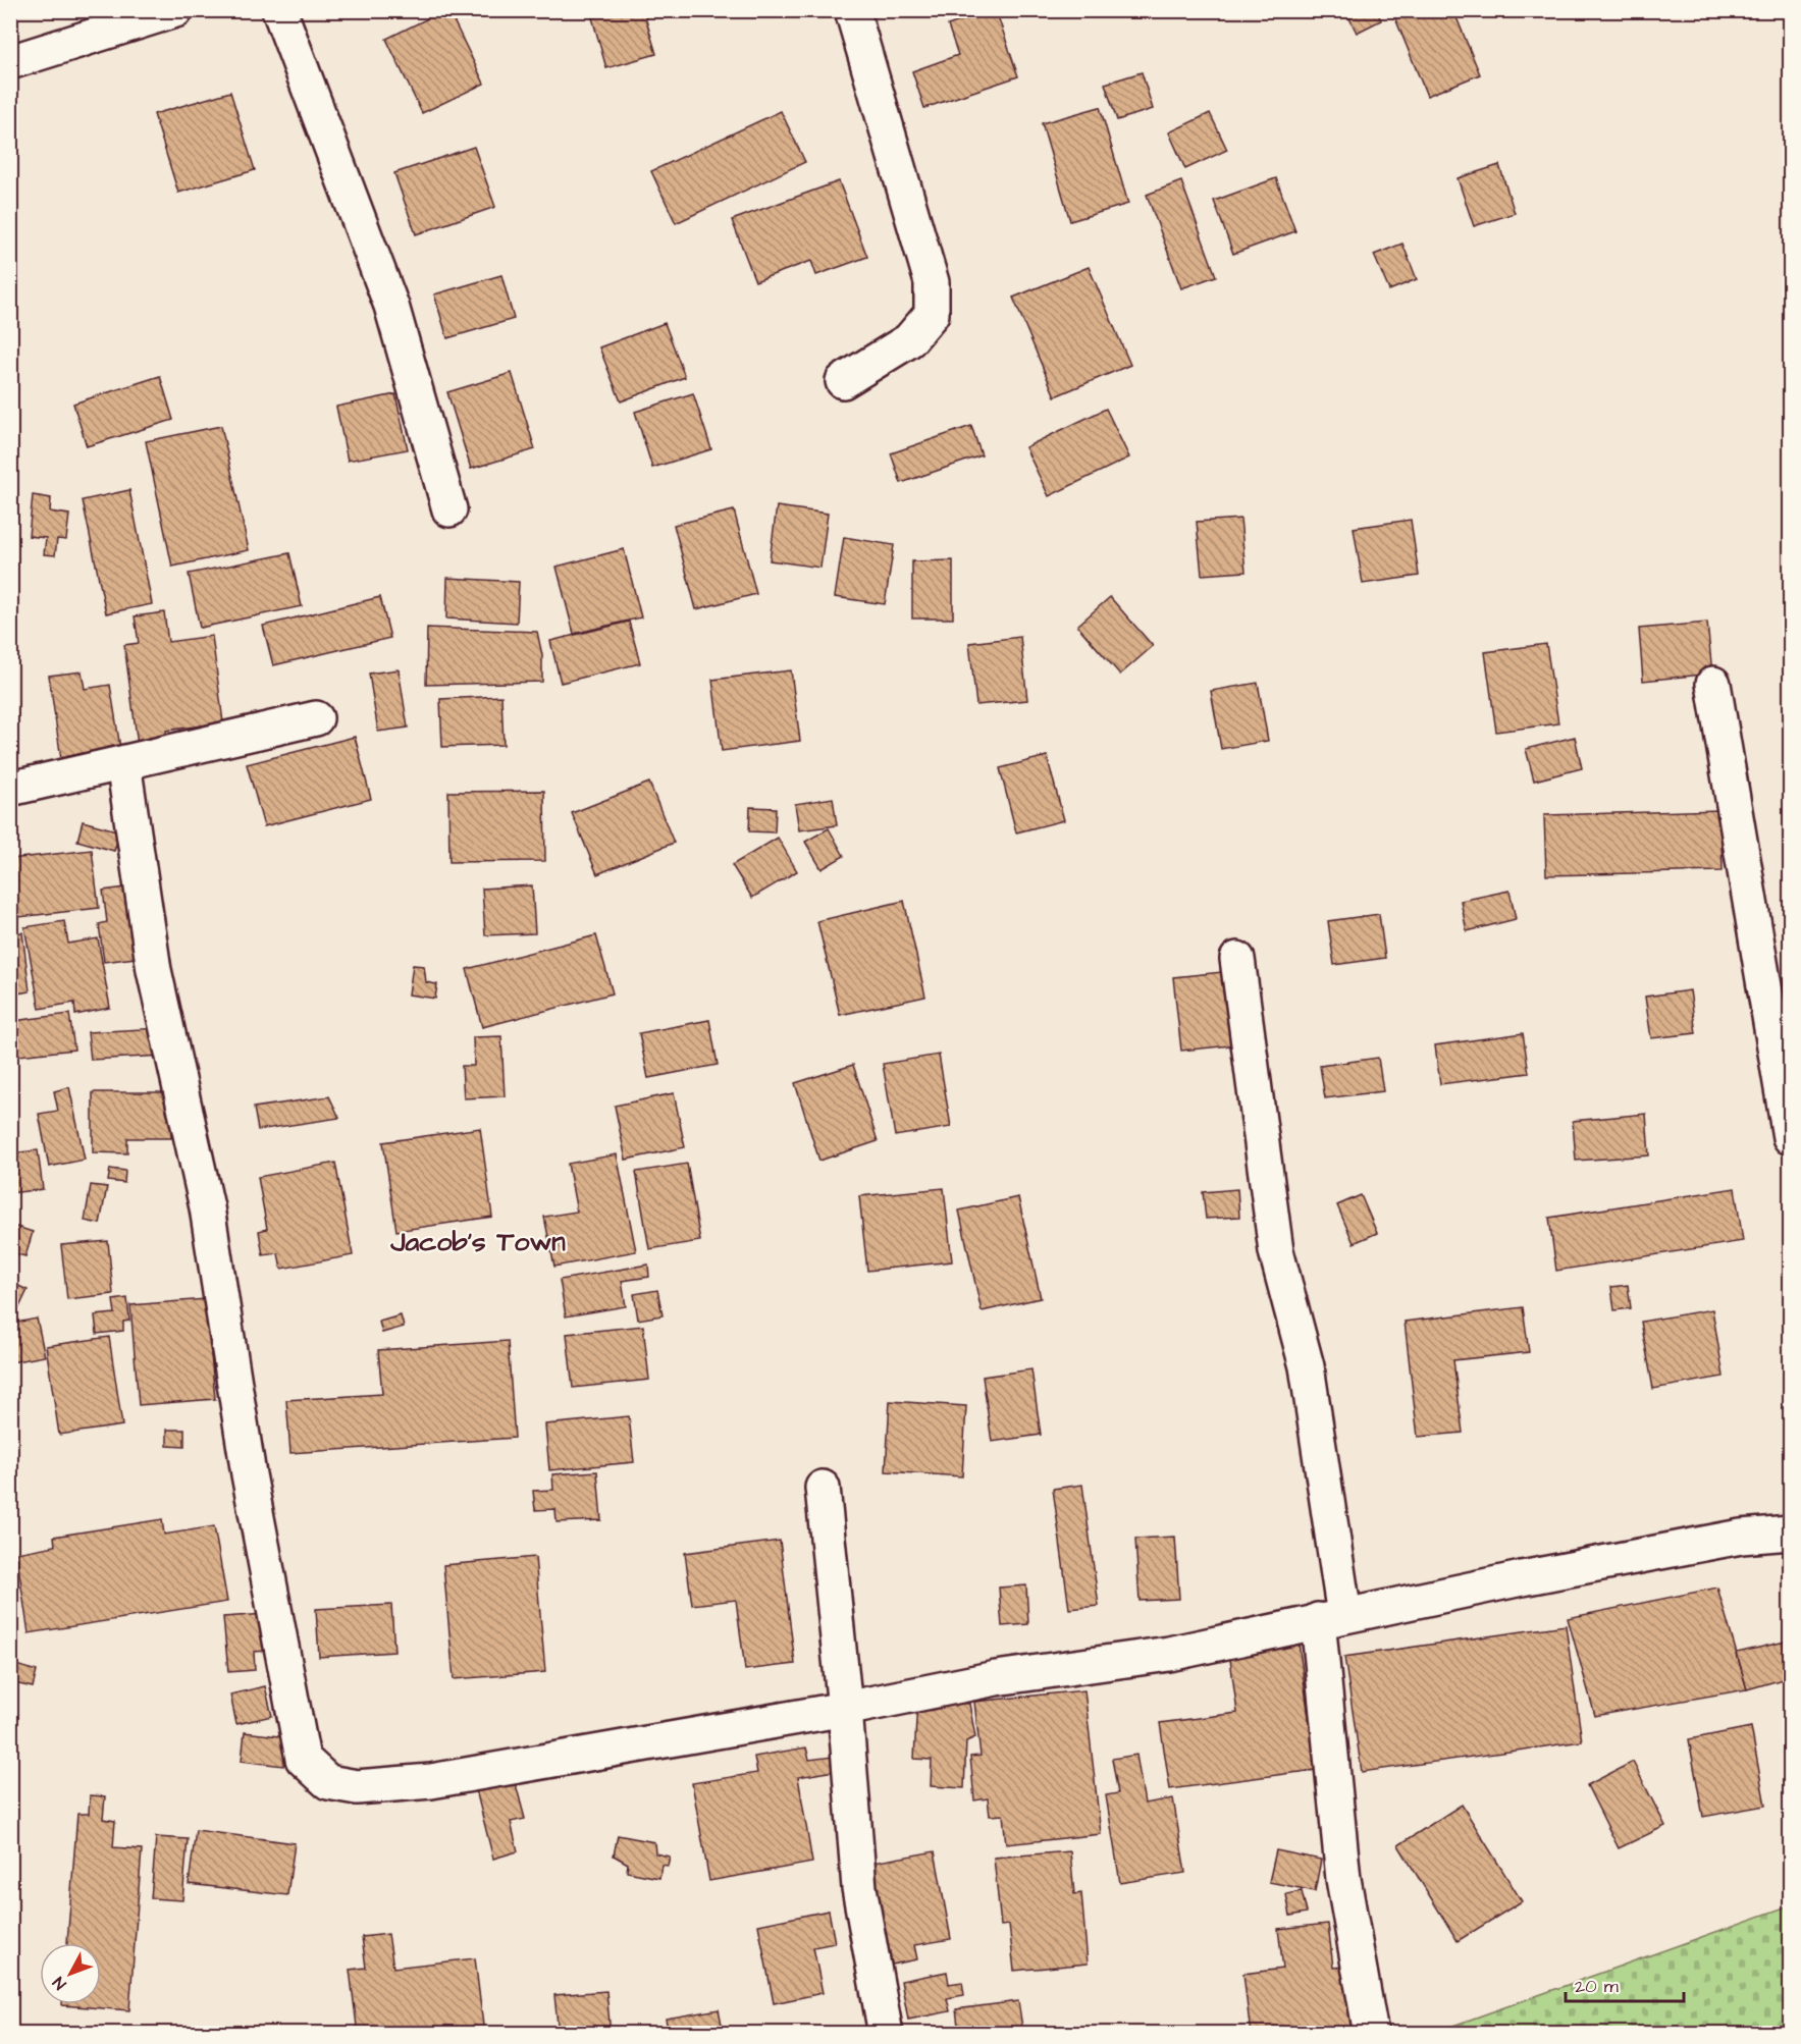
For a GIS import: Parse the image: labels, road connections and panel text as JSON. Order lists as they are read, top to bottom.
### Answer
{
  "districts": ["Jacob's Town"],
  "scale_bar": "20 m",
  "north": "bottom left"
}
